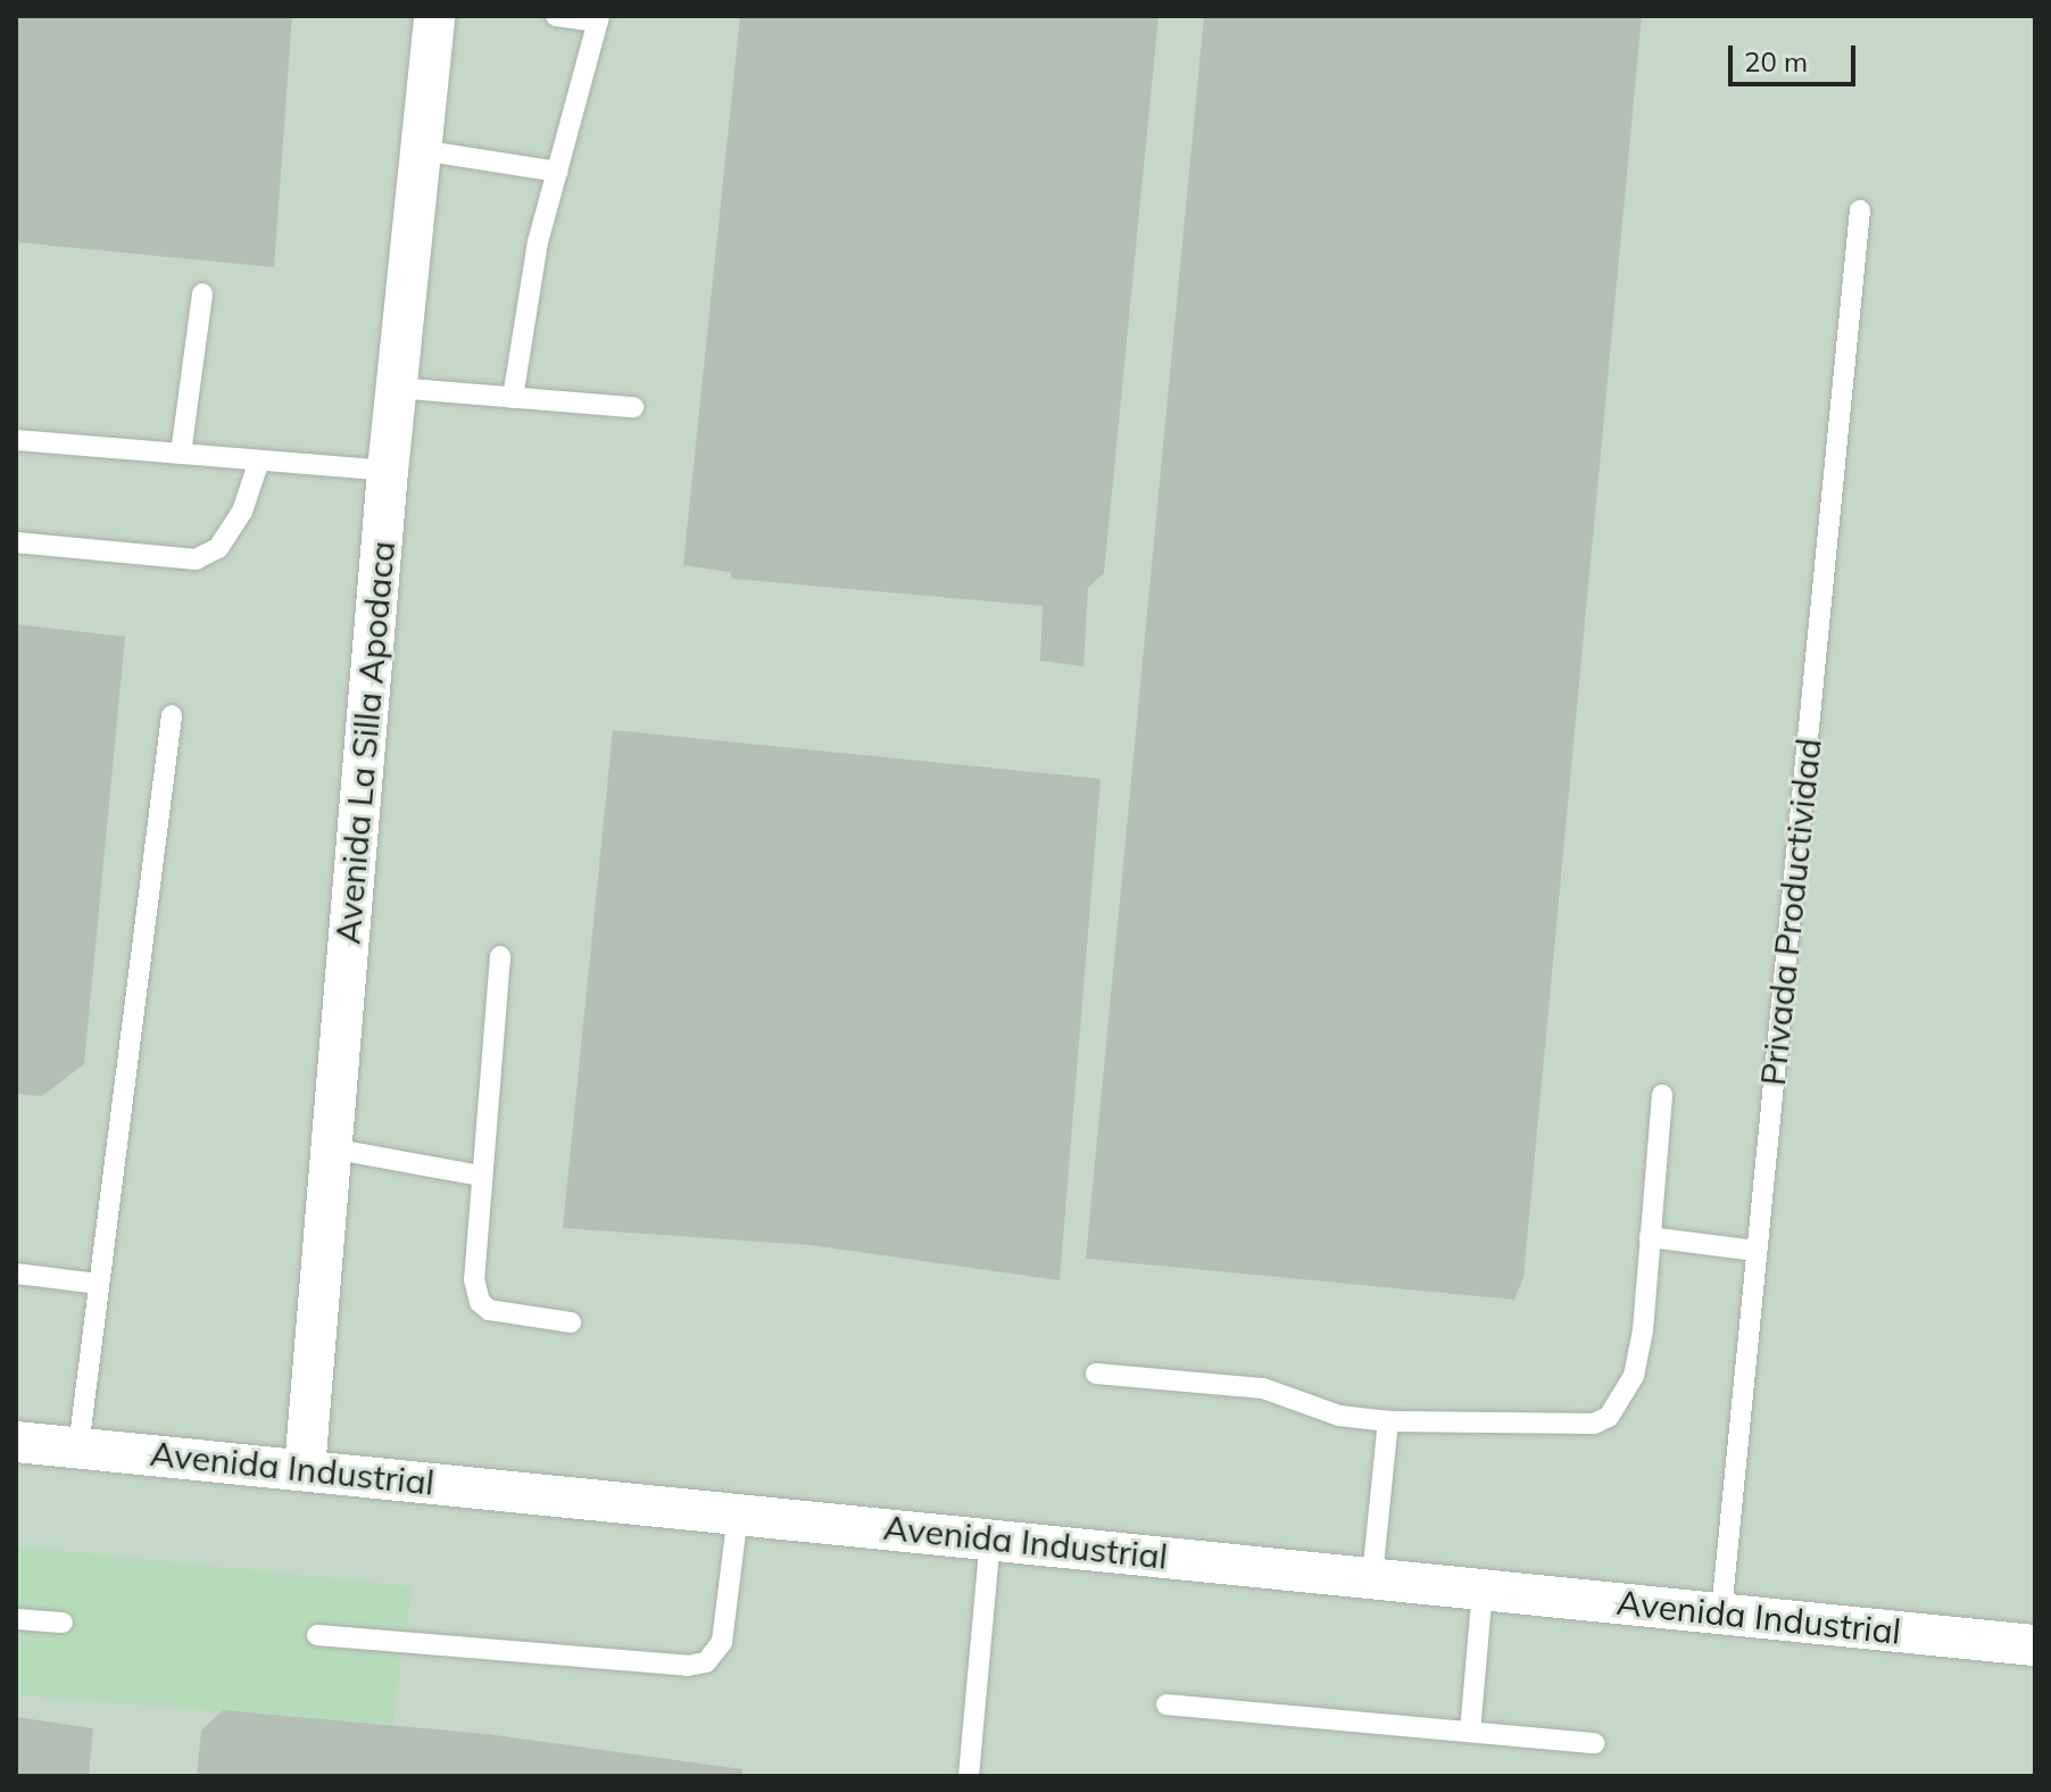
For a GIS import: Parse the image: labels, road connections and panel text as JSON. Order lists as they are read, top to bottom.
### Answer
{
  "streets": {
    "street": ["Avenida La Silla Apodaca", "Avenida Industrial"],
    "lane": ["Privada Productividad"]
  },
  "crossings": [
    ["Avenida La Silla Apodaca", "Avenida Industrial"],
    ["Privada Productividad", "Avenida Industrial"]
  ],
  "scale_bar": "20 m"
}
